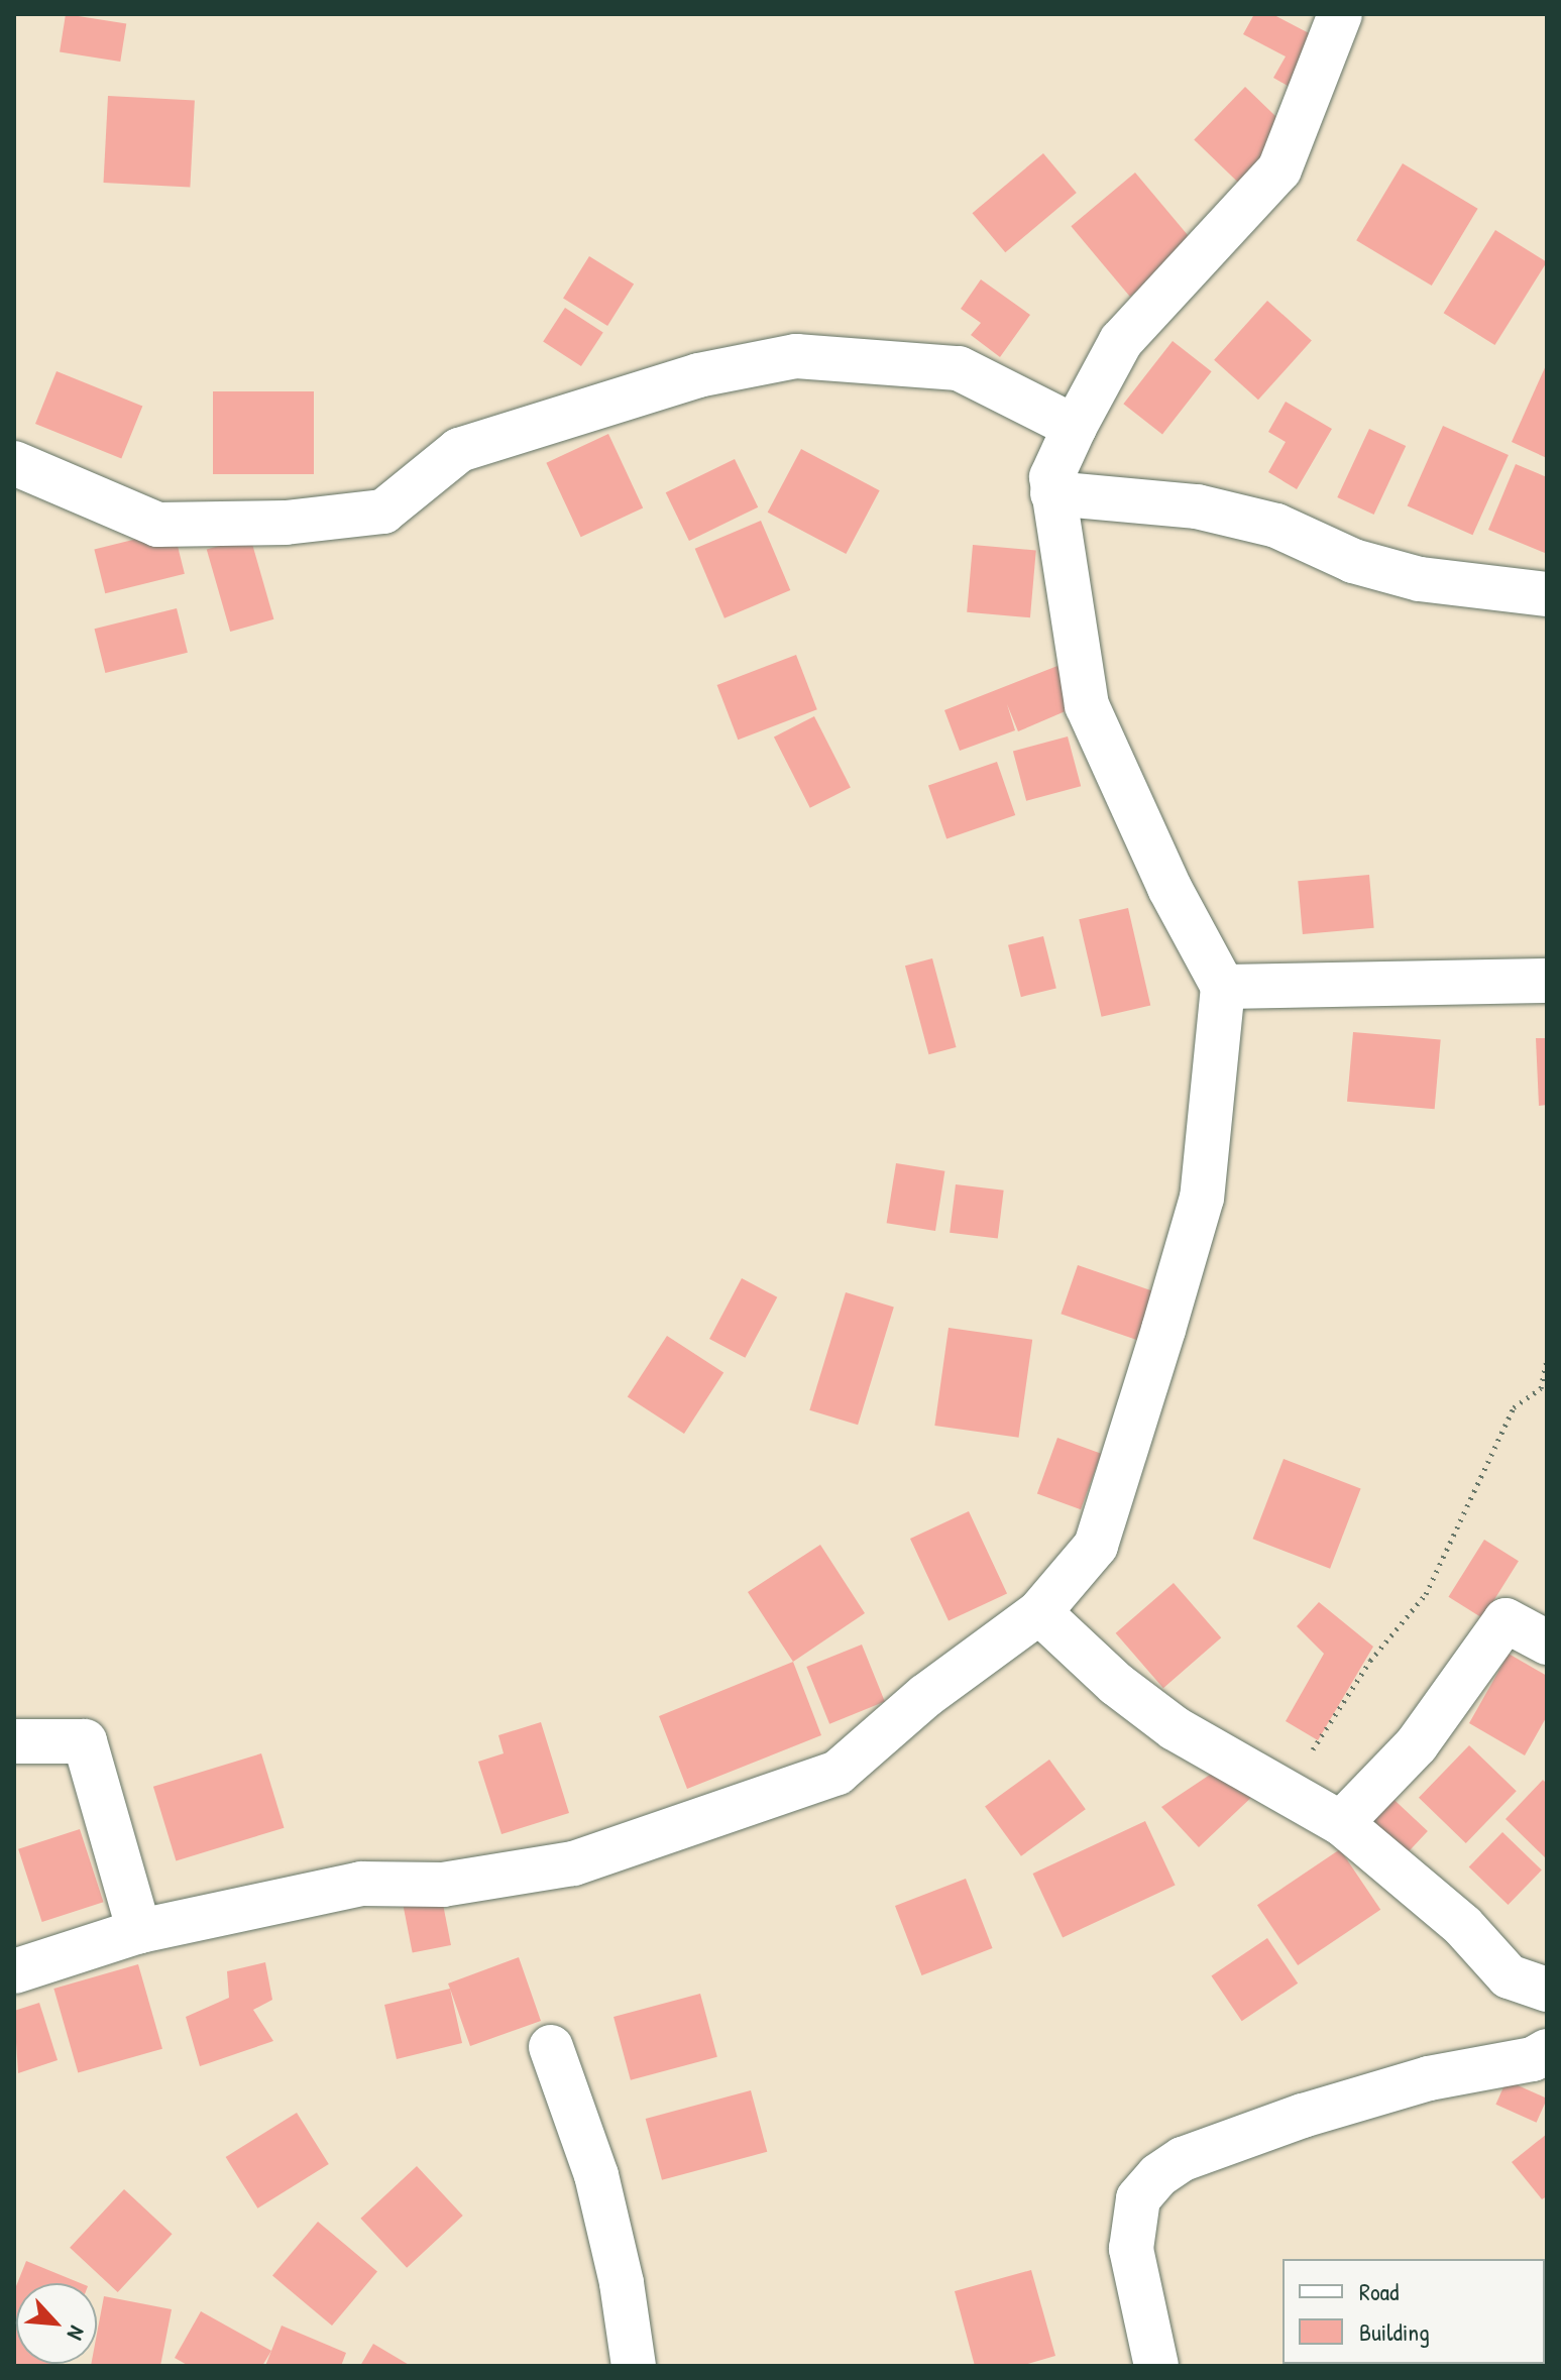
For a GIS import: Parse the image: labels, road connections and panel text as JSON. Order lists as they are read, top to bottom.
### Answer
{
  "legend": ["Road", "Building"],
  "north": "bottom right"
}
